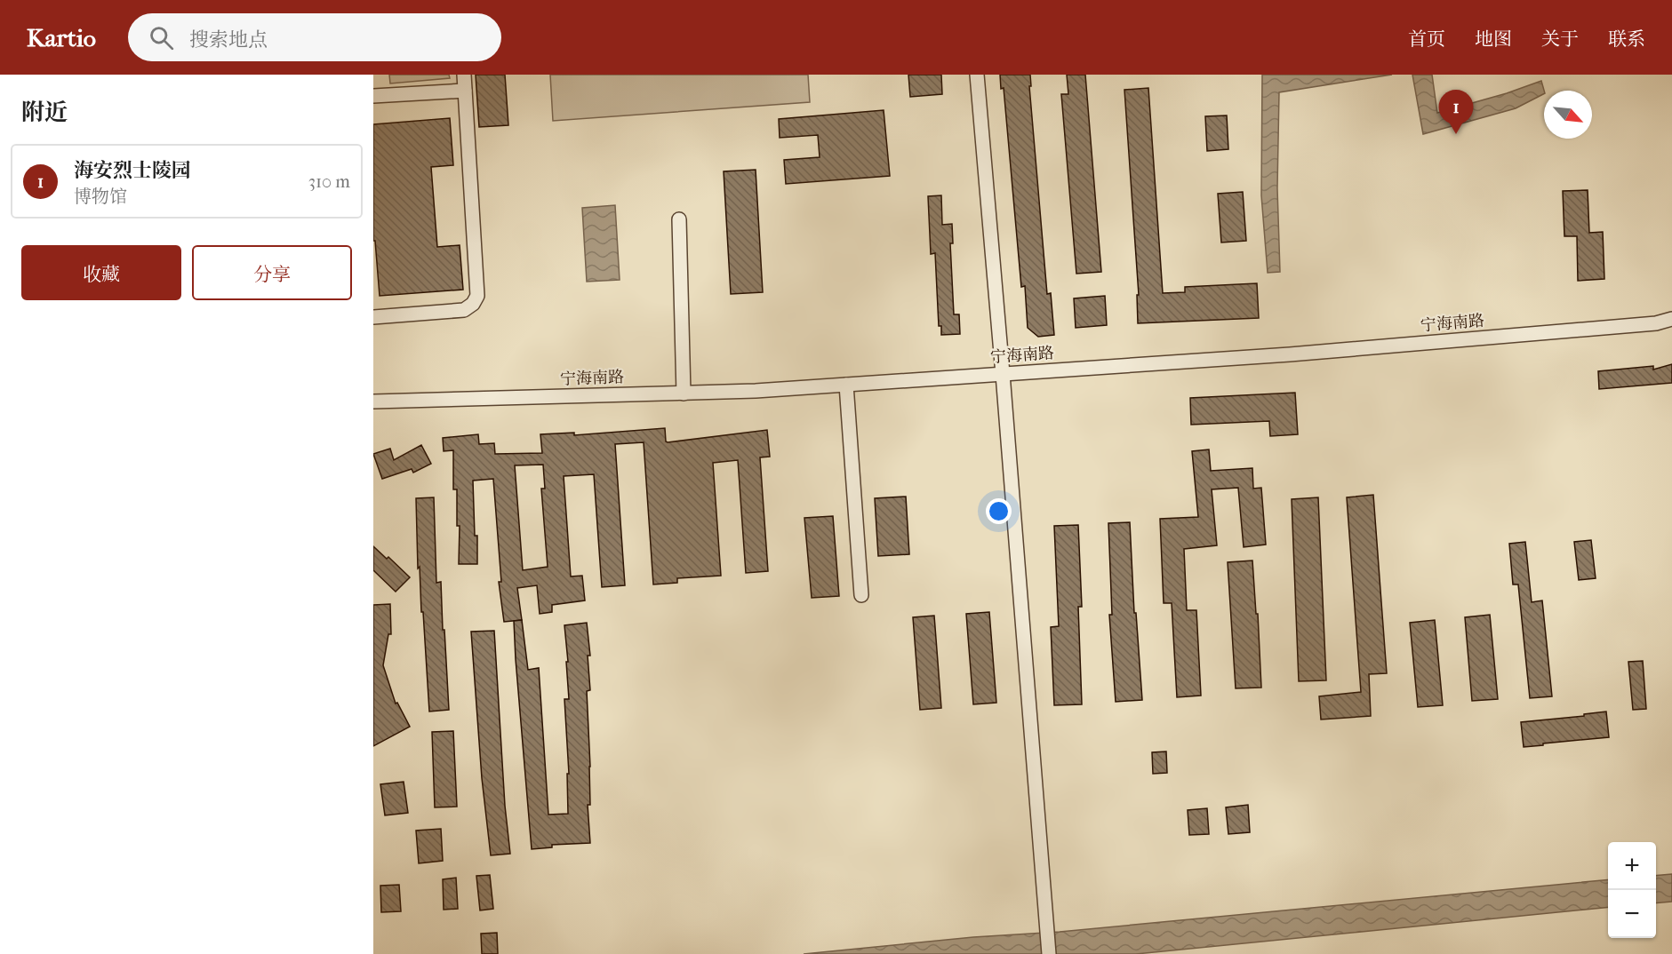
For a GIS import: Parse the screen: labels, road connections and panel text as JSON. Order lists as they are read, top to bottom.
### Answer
{
  "streets": {
    "street": ["宁海南路"]
  },
  "north": "bottom right",
  "page": {
    "header": "Kartio",
    "search": "搜索地点",
    "nav": [
      "首页",
      "地图",
      "关于",
      "联系"
    ],
    "heading": "附近",
    "pins": "1",
    "list": [
      {
        "mark": "1",
        "name": "海安烈士陵园",
        "note": "博物馆",
        "value": "310 m"
      }
    ],
    "buttons": ["收藏", "分享"],
    "map_buttons": ["+", "−"]
  }
}
